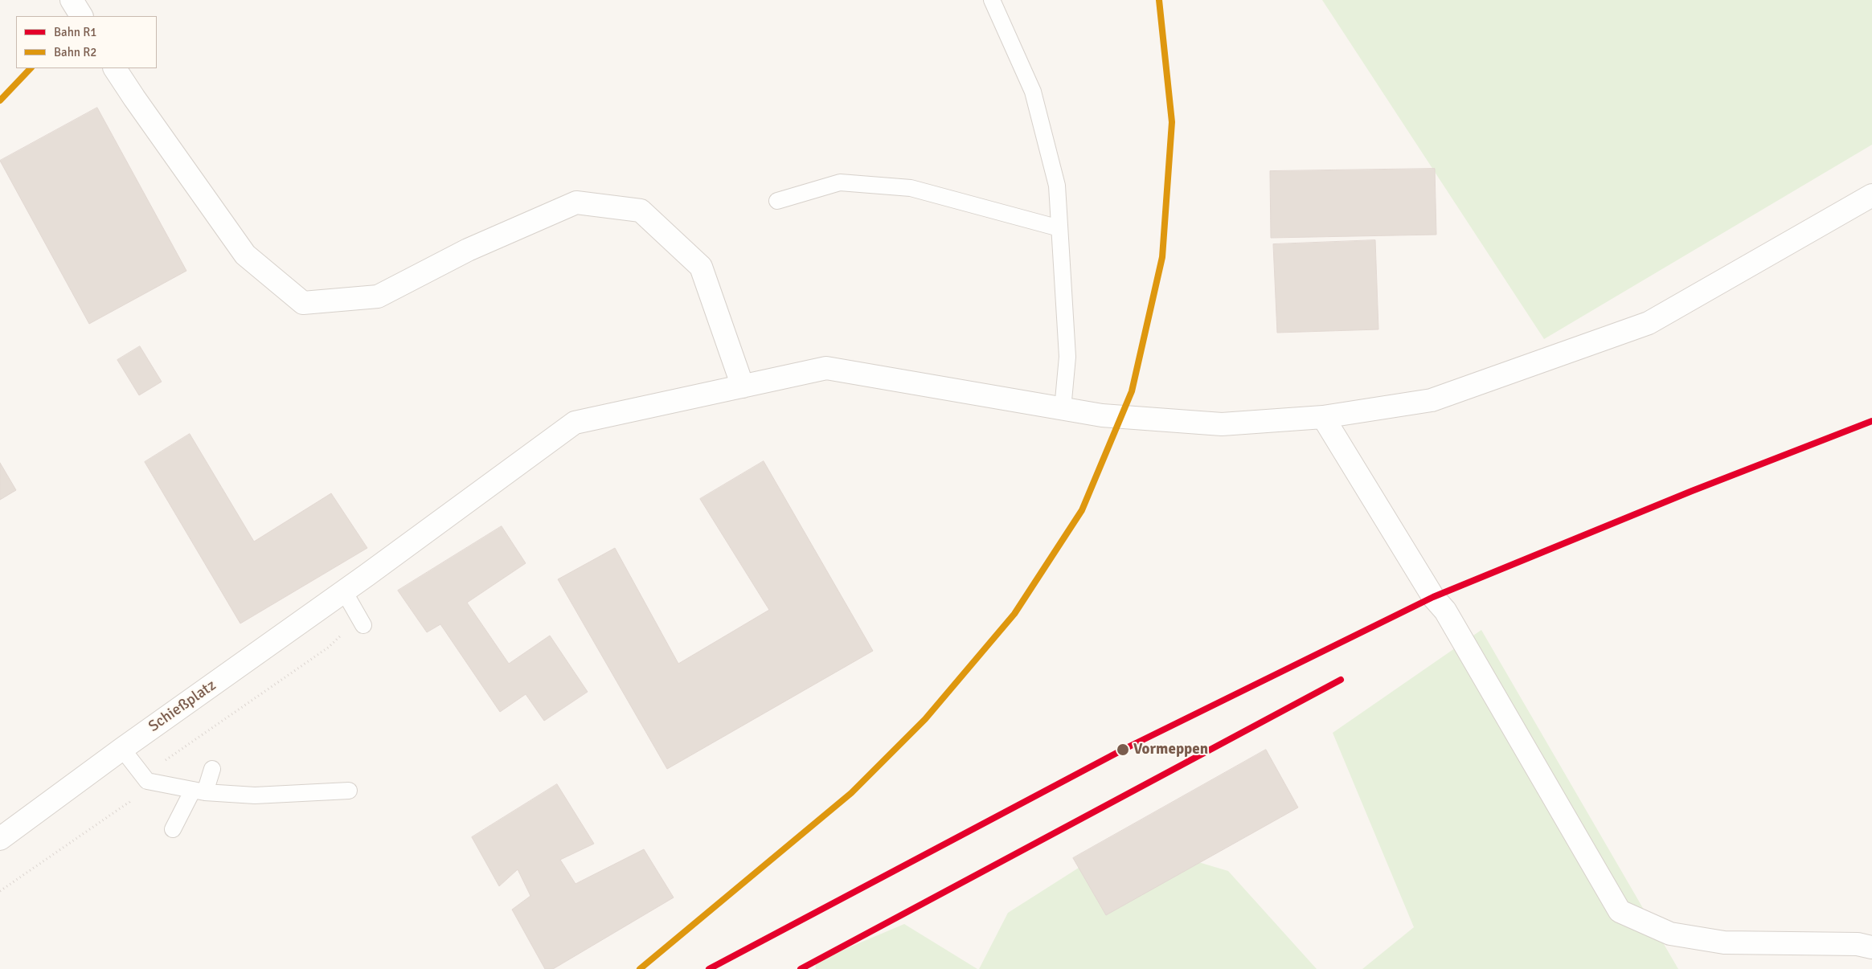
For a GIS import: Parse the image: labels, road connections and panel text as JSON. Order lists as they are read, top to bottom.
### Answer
{
  "streets": {
    "street": ["Schießplatz"]
  },
  "places": ["Vormeppen"],
  "lines": ["rail line R2", "rail line R1"],
  "legend": ["Bahn R1", "Bahn R2"]
}
